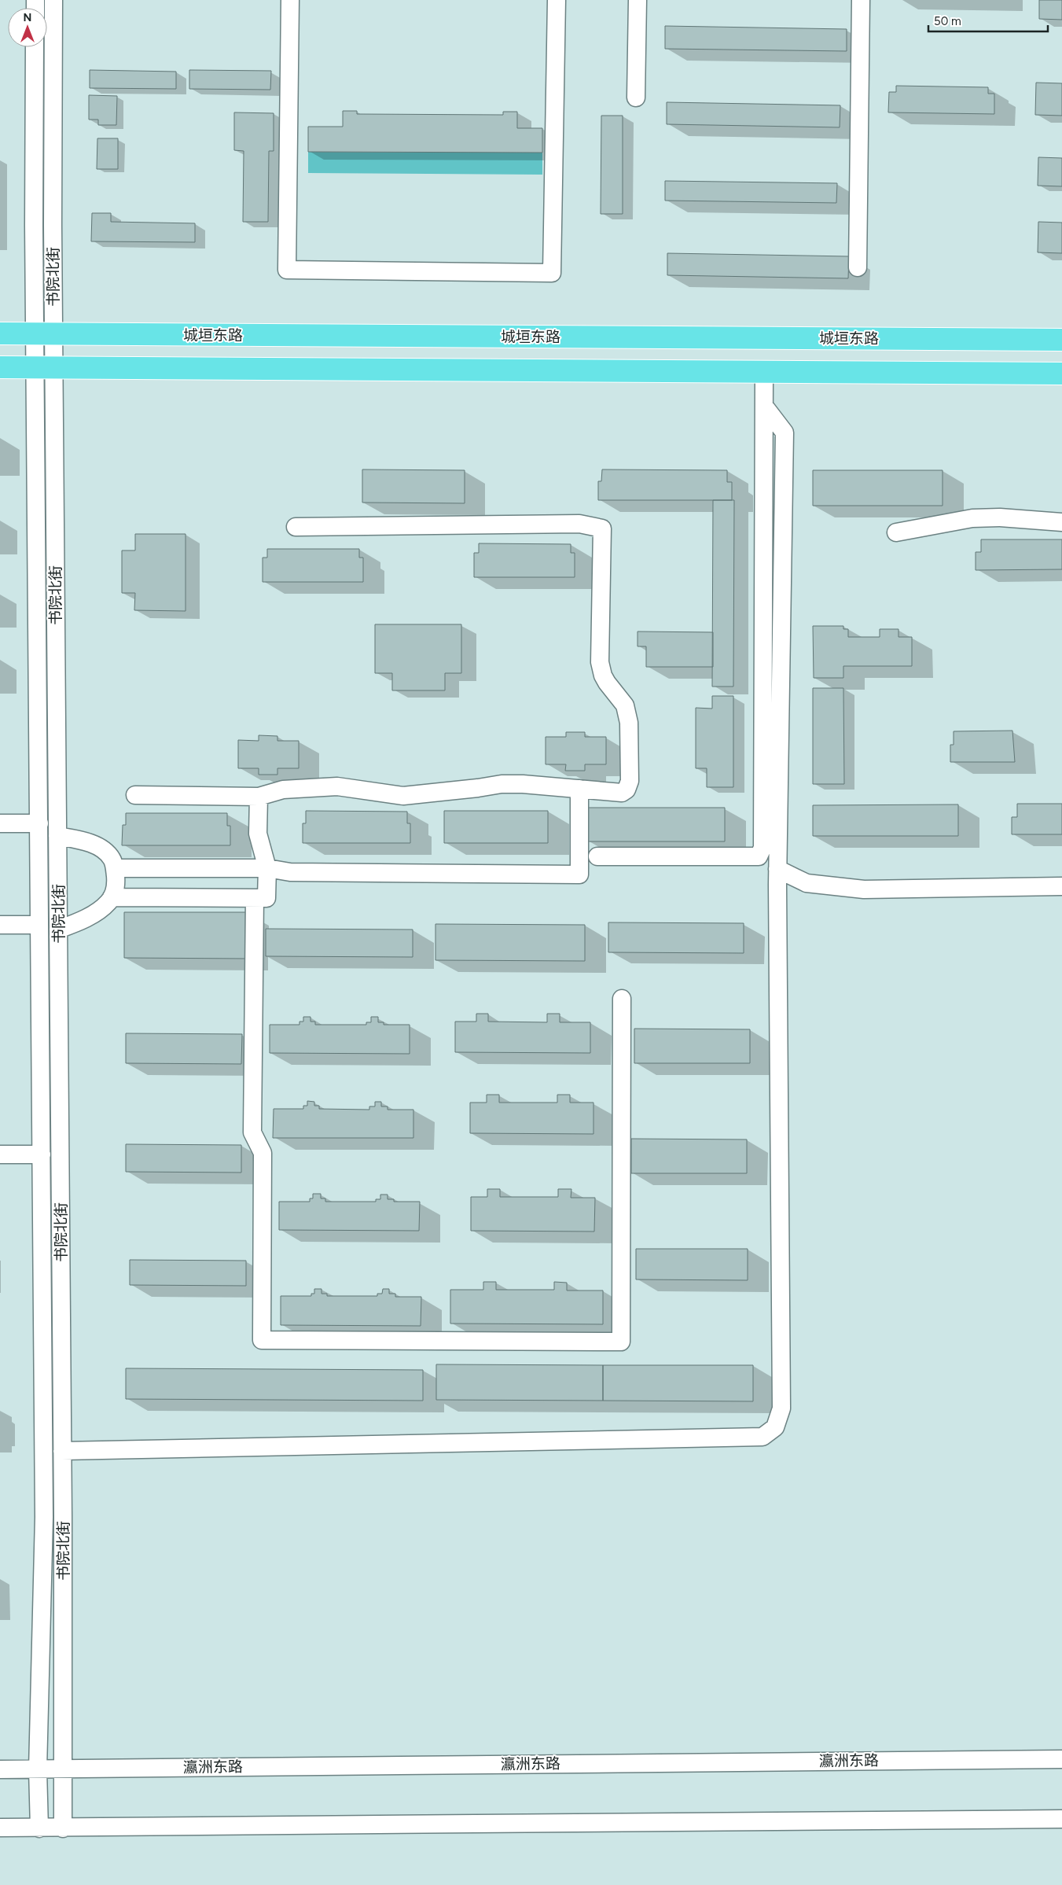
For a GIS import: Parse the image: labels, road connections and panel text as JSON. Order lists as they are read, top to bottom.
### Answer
{
  "streets": {
    "main road": ["城垣东路"],
    "street": ["书院北街", "瀛洲东路"]
  },
  "crossings": [
    ["书院北街", "城垣东路"],
    ["书院北街", "瀛洲东路"]
  ],
  "scale_bar": "50 m",
  "north": "top"
}
